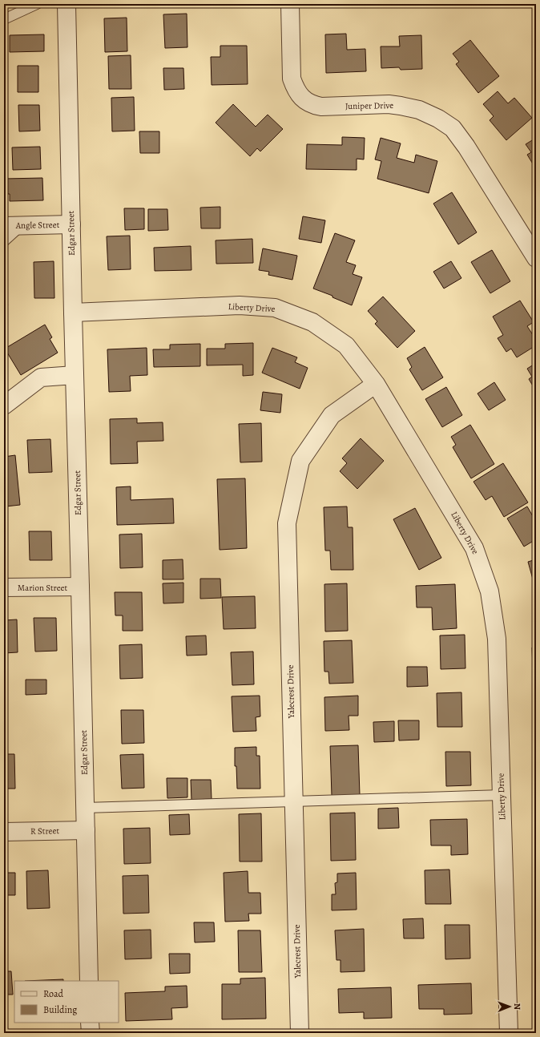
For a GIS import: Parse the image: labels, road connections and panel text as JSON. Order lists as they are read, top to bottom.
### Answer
{
  "streets": {
    "street": [
      "Juniper Drive",
      "Angle Street",
      "Edgar Street",
      "Liberty Drive",
      "Marion Street",
      "Yalecrest Drive",
      "R Street"
    ]
  },
  "crossings": [
    ["Angle Street", "Edgar Street"],
    ["Edgar Street", "Liberty Drive"],
    ["Edgar Street", "Marion Street"],
    ["Edgar Street", "R Street"],
    ["Liberty Drive", "Yalecrest Drive"]
  ],
  "legend": ["Road", "Building"],
  "north": "right"
}
